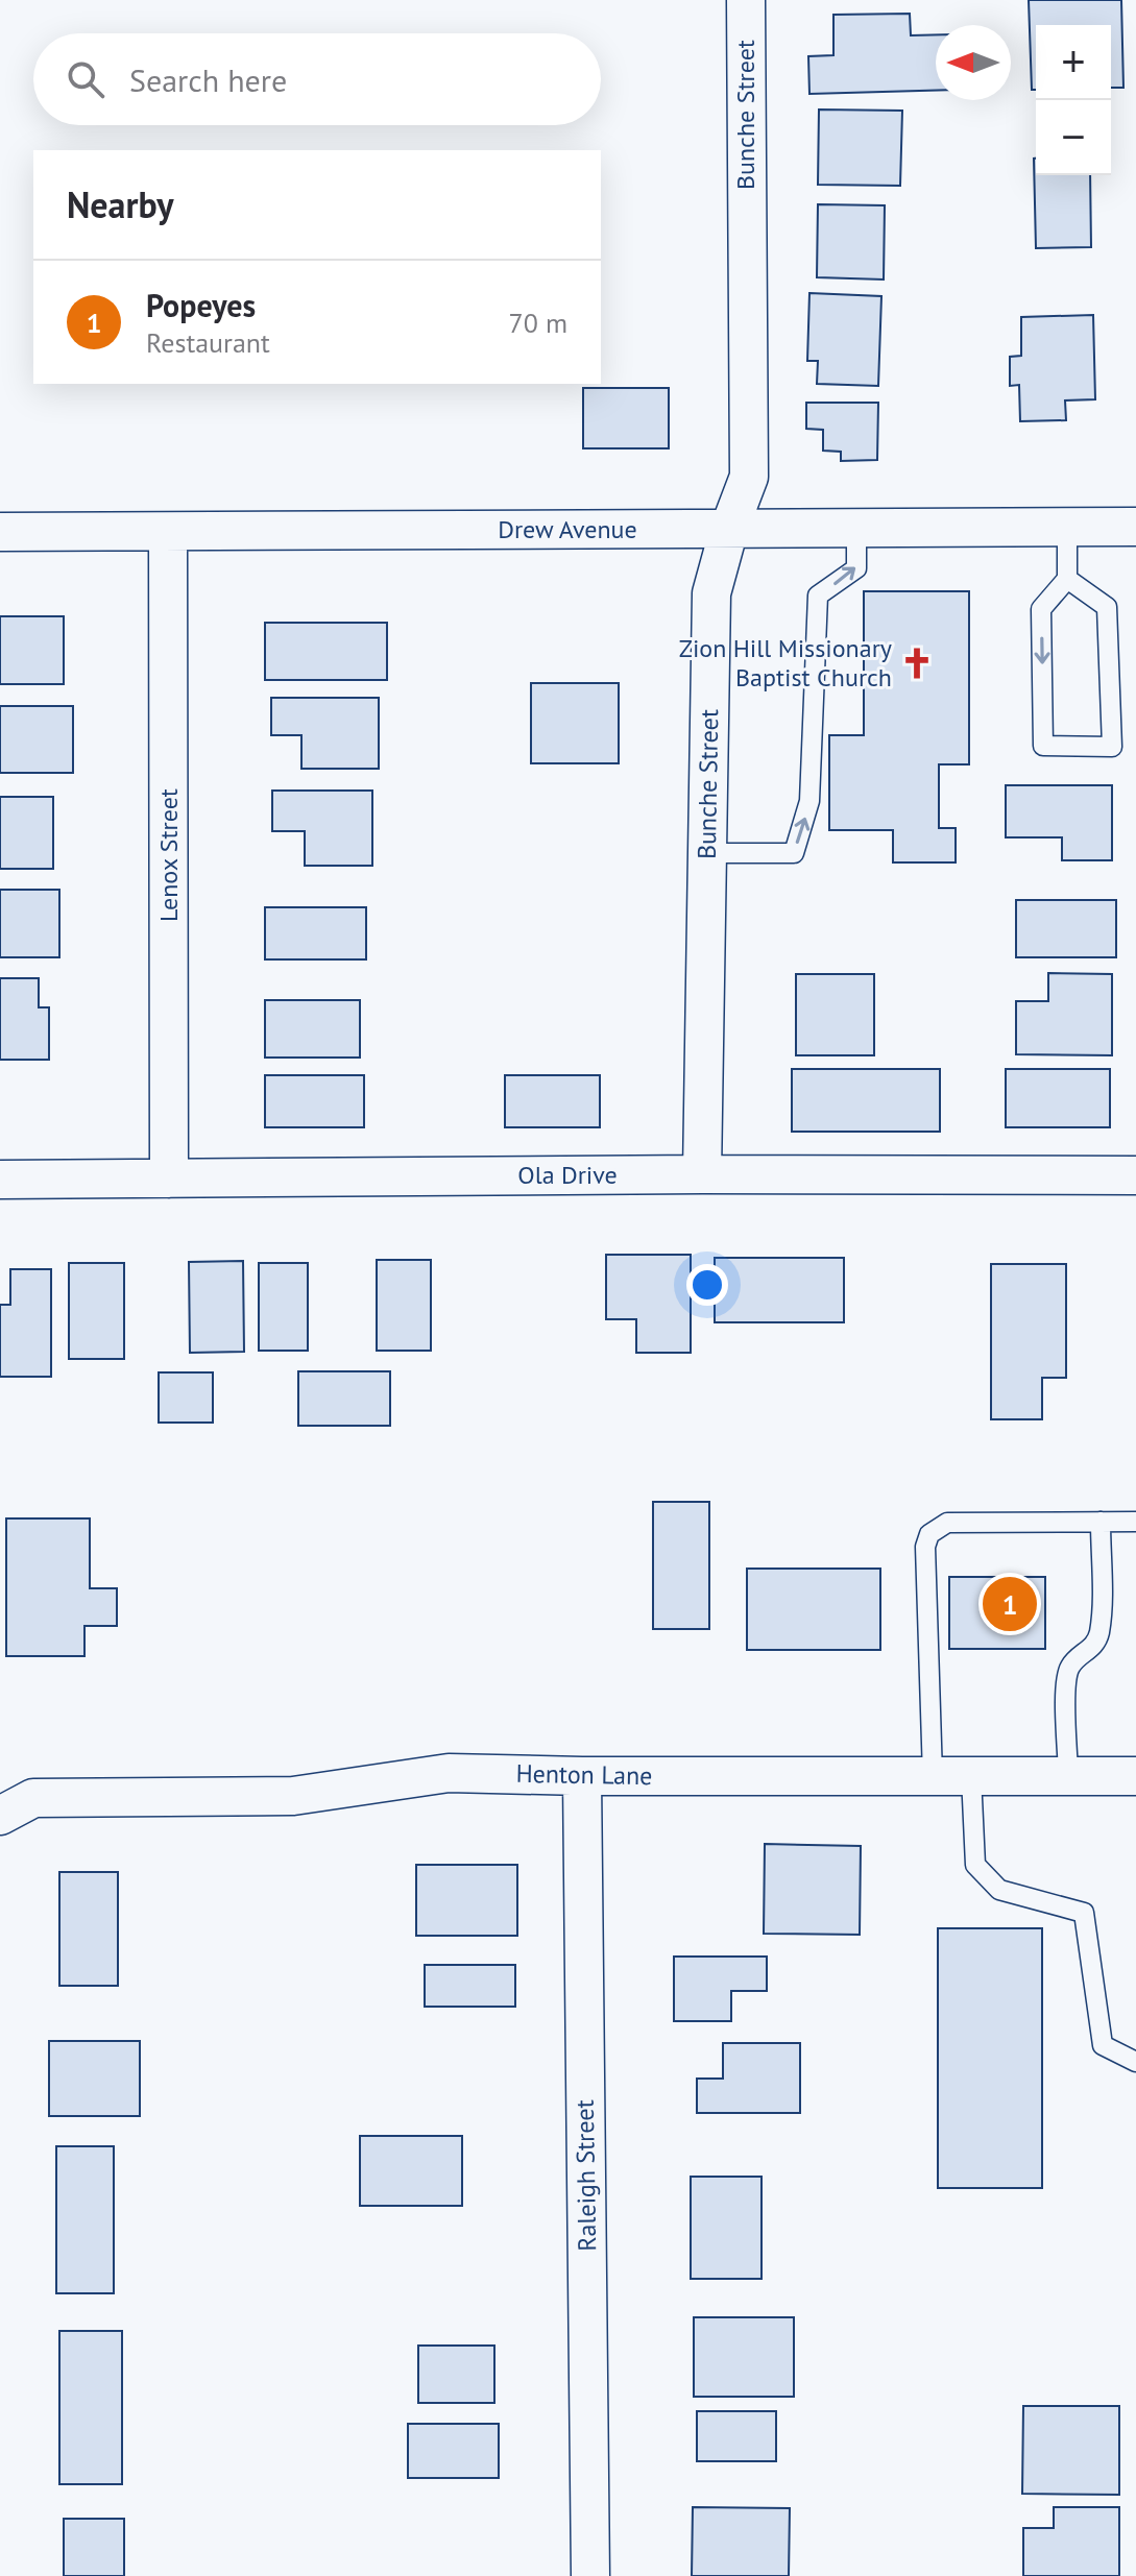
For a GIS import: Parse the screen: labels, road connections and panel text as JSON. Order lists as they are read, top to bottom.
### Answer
{
  "streets": {
    "street": [
      "Bunche Street",
      "Drew Avenue",
      "Lenox Street",
      "Ola Drive",
      "Henton Lane",
      "Raleigh Street"
    ]
  },
  "crossings": [
    ["Bunche Street", "Drew Avenue"],
    ["Bunche Street", "Ola Drive"],
    ["Drew Avenue", "Lenox Street"],
    ["Lenox Street", "Ola Drive"],
    ["Henton Lane", "Raleigh Street"]
  ],
  "places": {
    "church": ["Zion Hill Missionary Baptist Church"]
  },
  "north": "left",
  "page": {
    "map_buttons": ["+", "−"],
    "search": "Search here",
    "heading": "Nearby",
    "list": [
      {
        "mark": "1",
        "name": "Popeyes",
        "note": "Restaurant",
        "value": "70 m"
      }
    ],
    "pins": "1"
  }
}
